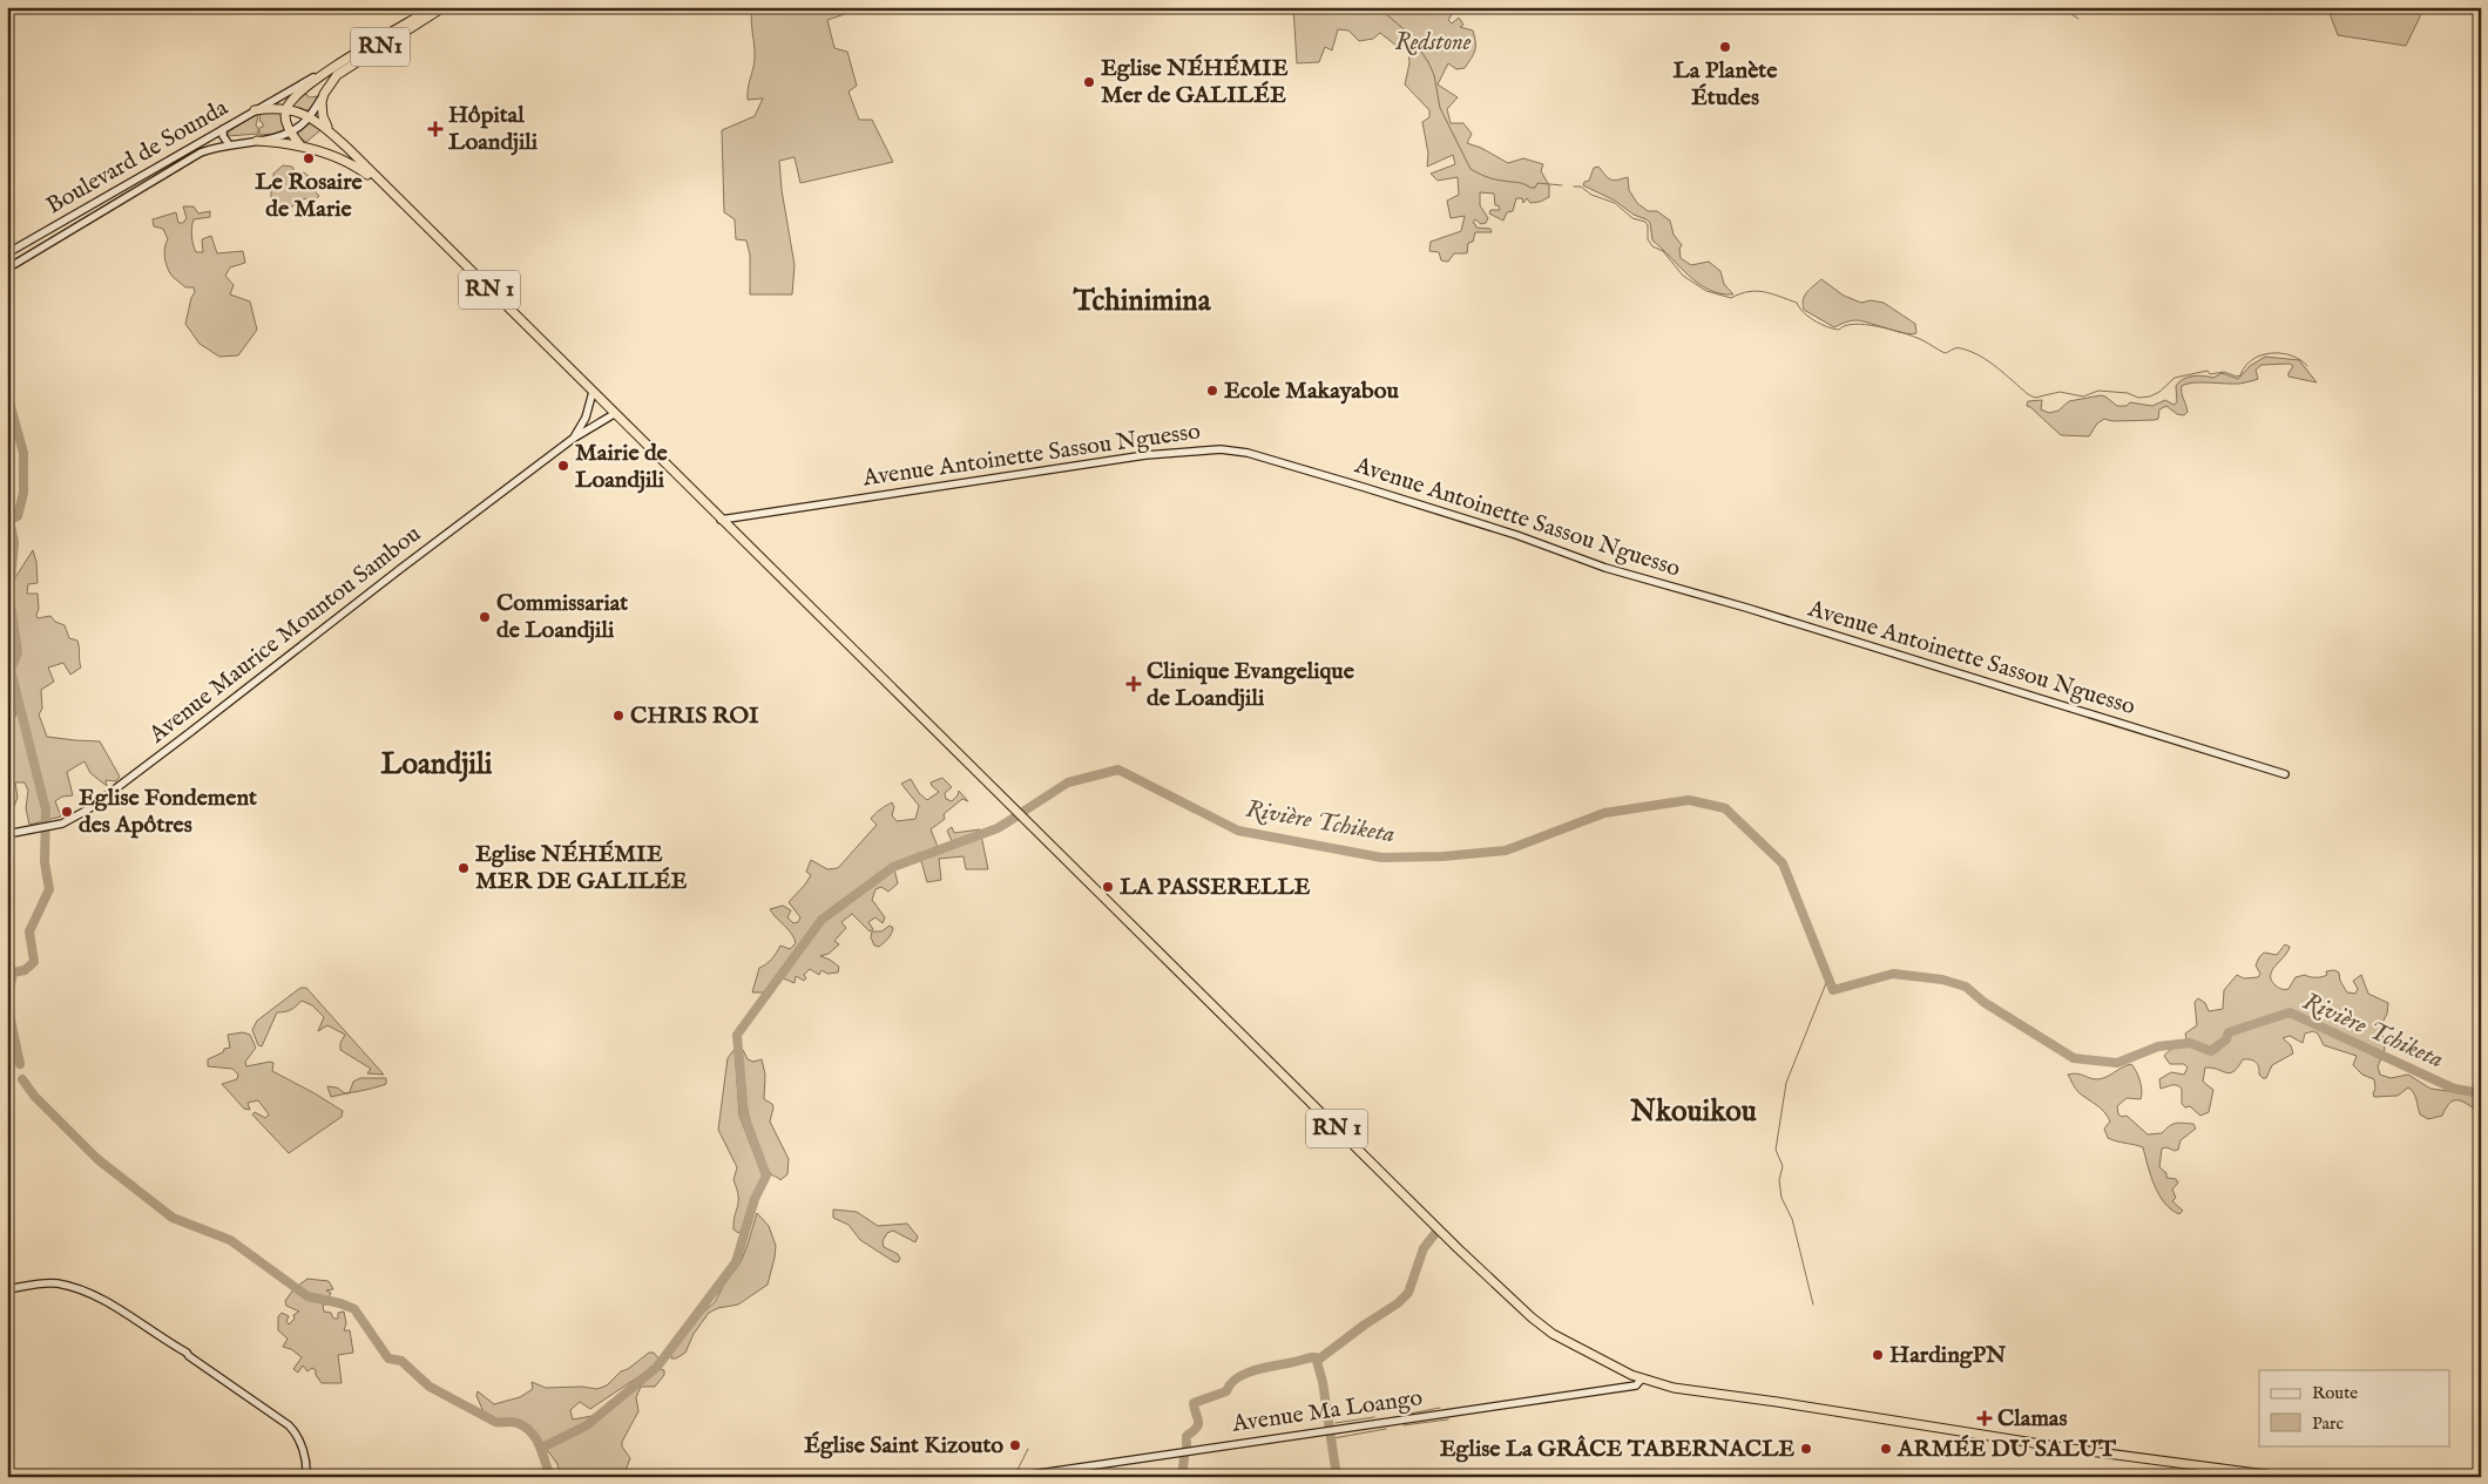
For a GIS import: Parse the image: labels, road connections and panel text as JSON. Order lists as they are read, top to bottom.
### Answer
{
  "streets": {
    "highway": ["RN1", "RN 1"],
    "street": [
      "Boulevard de Sounda",
      "Avenue Antoinette Sassou Nguesso",
      "Avenue Maurice Mountou Sambou",
      "Avenue Ma Loango"
    ]
  },
  "crossings": [
    ["RN1", "Boulevard de Sounda"],
    ["RN 1", "Avenue Antoinette Sassou Nguesso"],
    ["RN 1", "Avenue Maurice Mountou Sambou"],
    ["RN 1", "Avenue Ma Loango"]
  ],
  "districts": ["Tchinimina", "Loandjili", "Nkouikou"],
  "water": ["Rivière Tchiketa"],
  "parks": ["Redstone"],
  "places": {
    "other": [
      "La Planète Études",
      "Eglise NÉHÉMIE Mer de GALILÉE",
      "Le Rosaire de Marie",
      "Ecole Makayabou",
      "Mairie de Loandjili",
      "Commissariat de Loandjili",
      "CHRIS ROI",
      "Eglise Fondement des Apôtres",
      "Eglise NÉHÉMIE MER DE GALILÉE",
      "LA PASSERELLE",
      "HardingPN",
      "Église Saint Kizouto",
      "Eglise La GRÂCE TABERNACLE",
      "ARMÉE DU SALUT"
    ],
    "health": ["Hôpital Loandjili", "Clinique Evangelique de Loandjili", "Clamas"]
  },
  "legend": ["Route", "Parc"]
}
